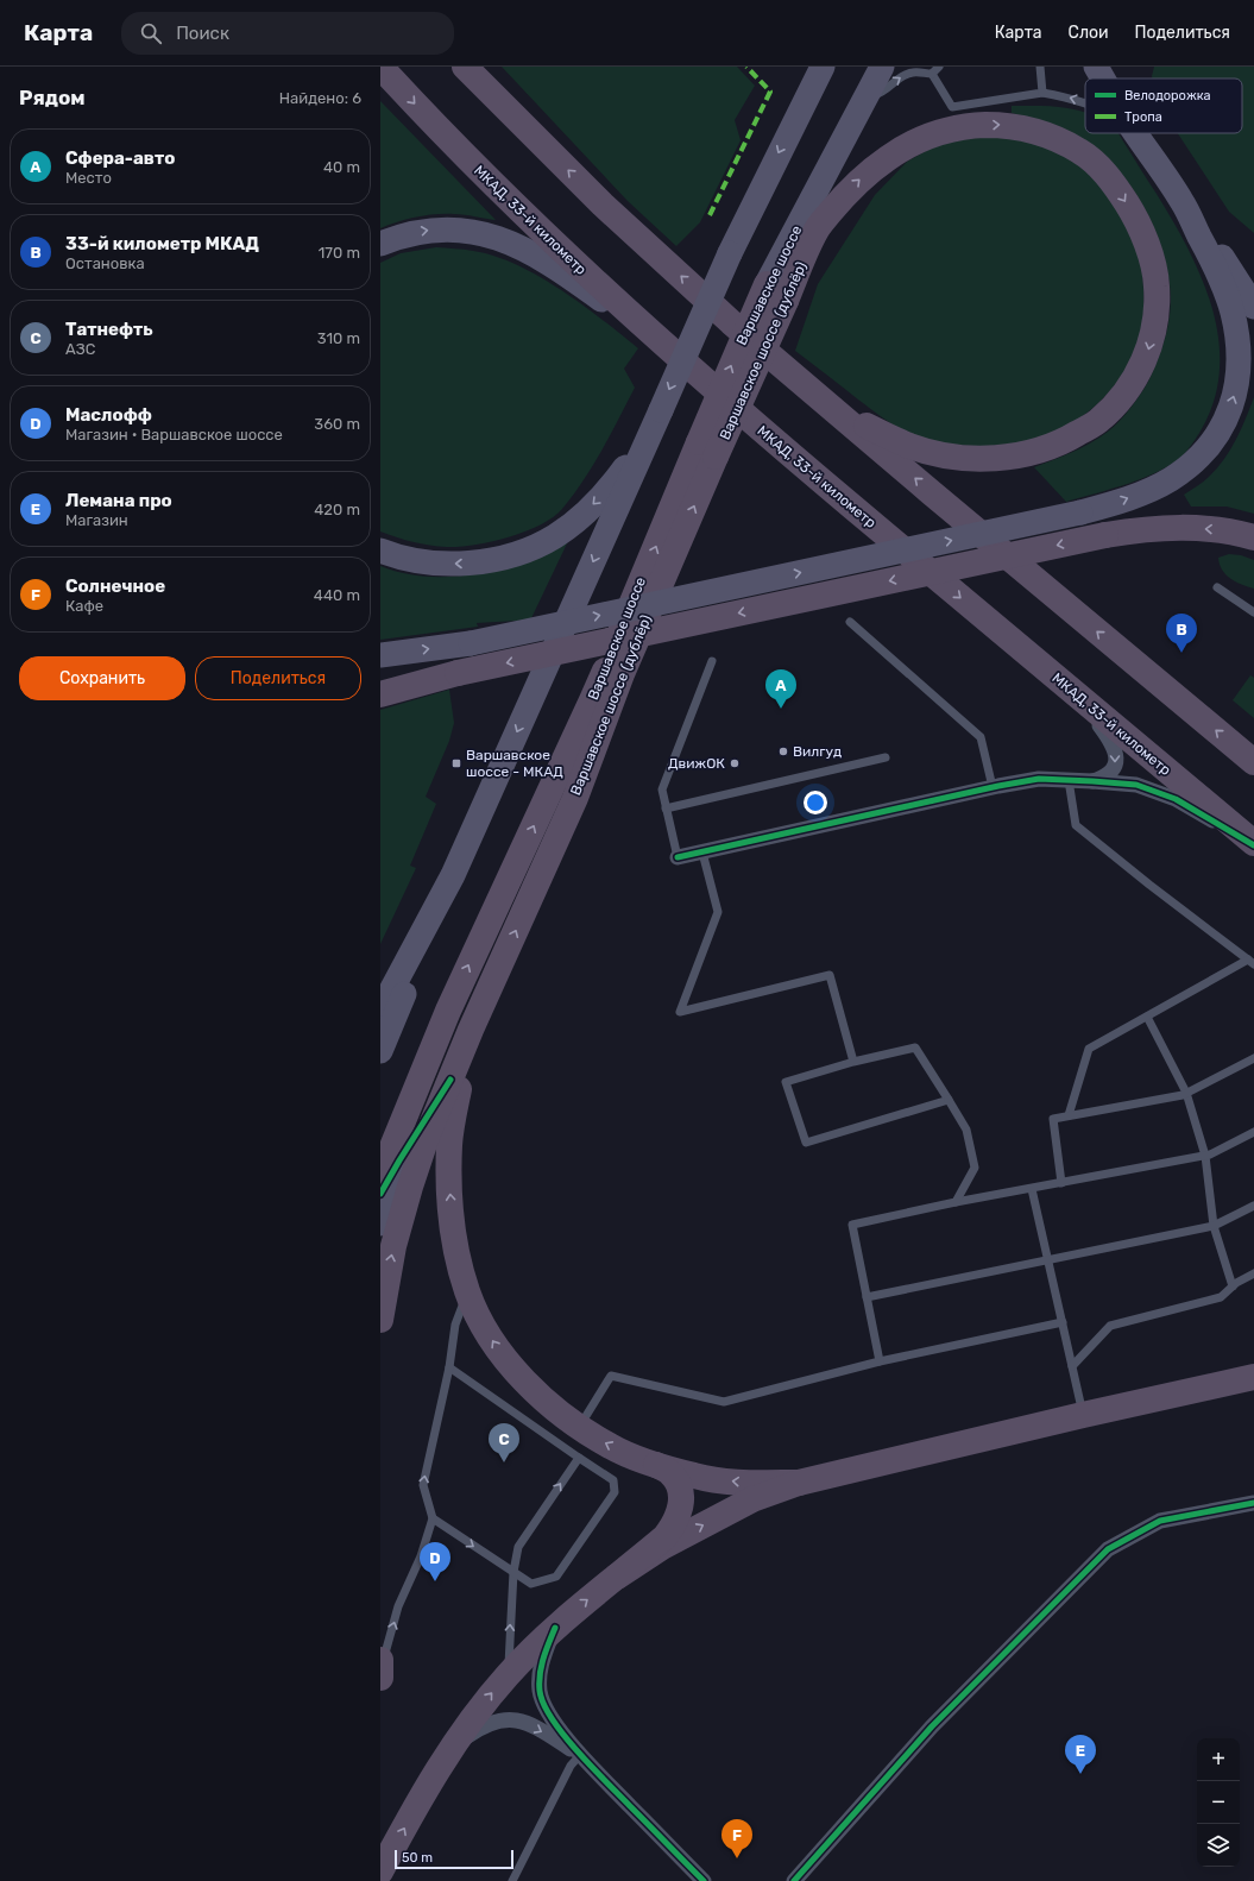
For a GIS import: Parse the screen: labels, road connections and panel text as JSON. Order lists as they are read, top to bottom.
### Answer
{
  "streets": {
    "highway": ["МКАД, 33-й километр", "Варшавское шоссе", "Варшавское шоссе (дублёр)"]
  },
  "crossings": [
    ["Варшавское шоссе", "Варшавское шоссе (дублёр)"]
  ],
  "places": {
    "other": ["Вилгуд", "ДвижОК"],
    "transit": ["Варшавское шоссе - МКАД"]
  },
  "legend": ["Велодорожка", "Тропа"],
  "scale_bar": "50 m",
  "page": {
    "header": "Карта",
    "search": "Поиск",
    "nav": ["Карта", "Слои", "Поделиться"],
    "heading": ["Рядом", "Найдено: 6"],
    "list": [
      {
        "mark": "A",
        "name": "Сфера-авто",
        "note": "Место",
        "value": "40 m"
      },
      {
        "mark": "B",
        "name": "33-й километр МКАД",
        "note": "Остановка",
        "value": "170 m"
      },
      {
        "mark": "C",
        "name": "Татнефть",
        "note": "АЗС",
        "value": "310 m"
      },
      {
        "mark": "D",
        "name": "Маслофф",
        "note": "Магазин · Варшавское шоссе",
        "value": "360 m"
      },
      {
        "mark": "E",
        "name": "Лемана про",
        "note": "Магазин",
        "value": "420 m"
      },
      {
        "mark": "F",
        "name": "Солнечное",
        "note": "Кафе",
        "value": "440 m"
      }
    ],
    "pins": [
      "B",
      "A",
      "C",
      "D",
      "E",
      "F"
    ],
    "buttons": ["Сохранить", "Поделиться"],
    "map_buttons": ["+", "−"],
    "scale": "50 m"
  }
}
